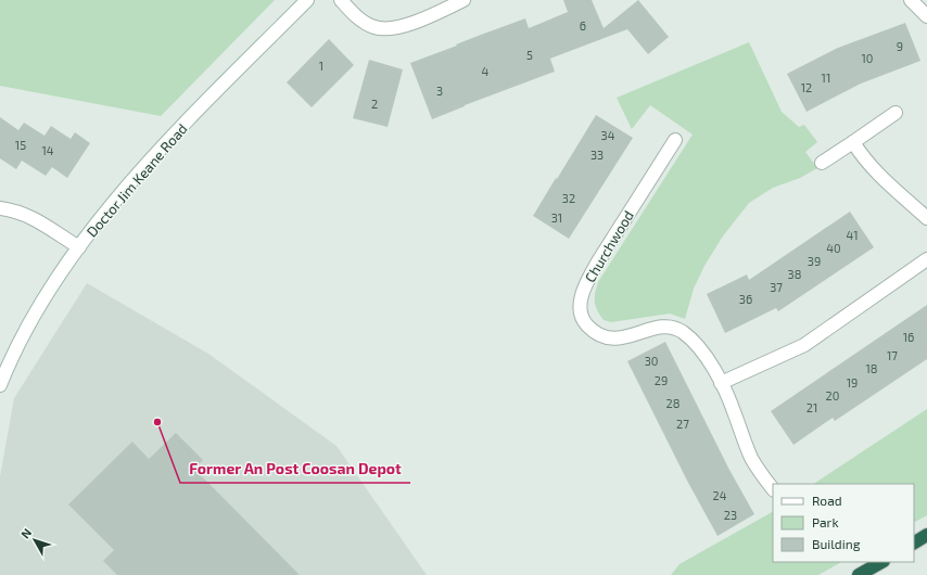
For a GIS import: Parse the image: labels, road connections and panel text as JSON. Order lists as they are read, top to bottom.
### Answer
{
  "streets": {
    "street": ["Doctor Jim Keane Road", "Churchwood"]
  },
  "places": ["Former An Post Coosan Depot"],
  "house_numbers": [
    "6",
    "9",
    "5",
    "10",
    "1",
    "4",
    "11",
    "12",
    "3",
    "2",
    "34",
    "15",
    "14",
    "33",
    "32",
    "31",
    "41",
    "40",
    "39",
    "38",
    "37",
    "36",
    "16",
    "17",
    "30",
    "18",
    "29",
    "19",
    "20",
    "28",
    "21",
    "27",
    "24",
    "23"
  ],
  "legend": ["Road", "Park", "Building"],
  "north": "top left"
}
